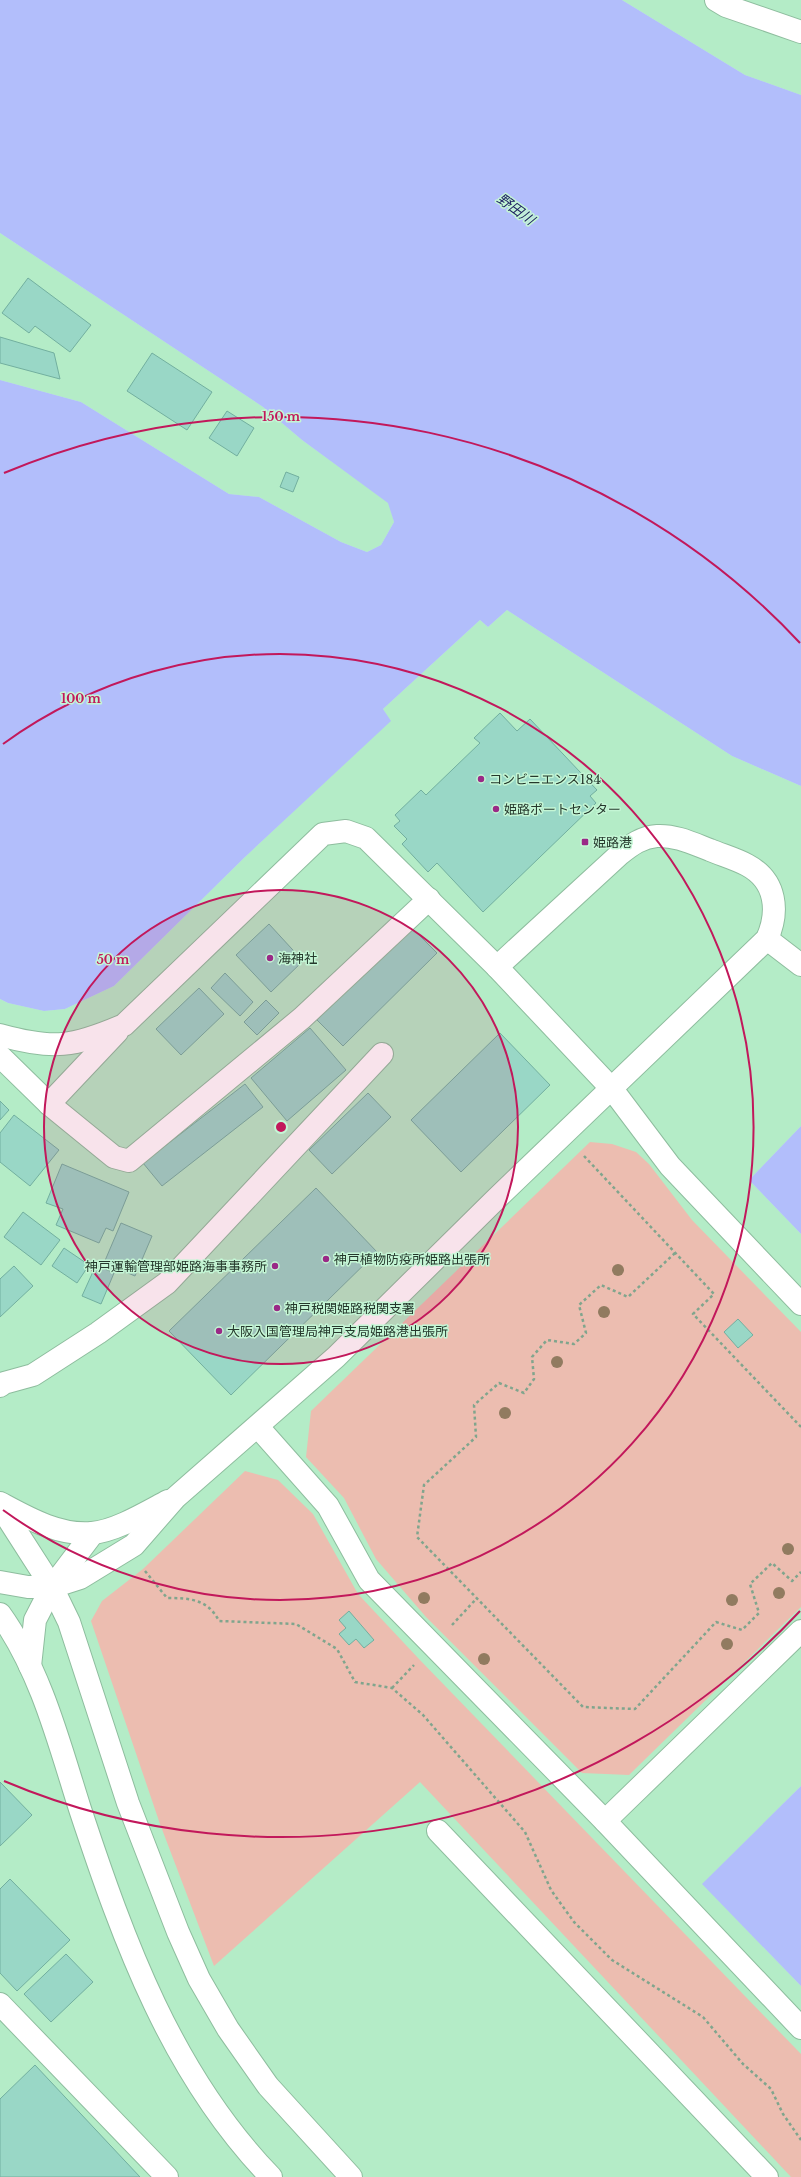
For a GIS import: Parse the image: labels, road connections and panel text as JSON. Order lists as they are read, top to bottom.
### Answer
{
  "water": ["野田川"],
  "places": {
    "other": [
      "コンビニエンス184",
      "姫路ポートセンター",
      "海神社",
      "神戸植物防疫所姫路出張所",
      "神戸運輸管理部姫路海事事務所",
      "神戸税関姫路税関支署",
      "大阪入国管理局神戸支局姫路港出張所"
    ],
    "transit": ["姫路港"]
  },
  "rings": ["150 m", "100 m", "50 m"]
}
